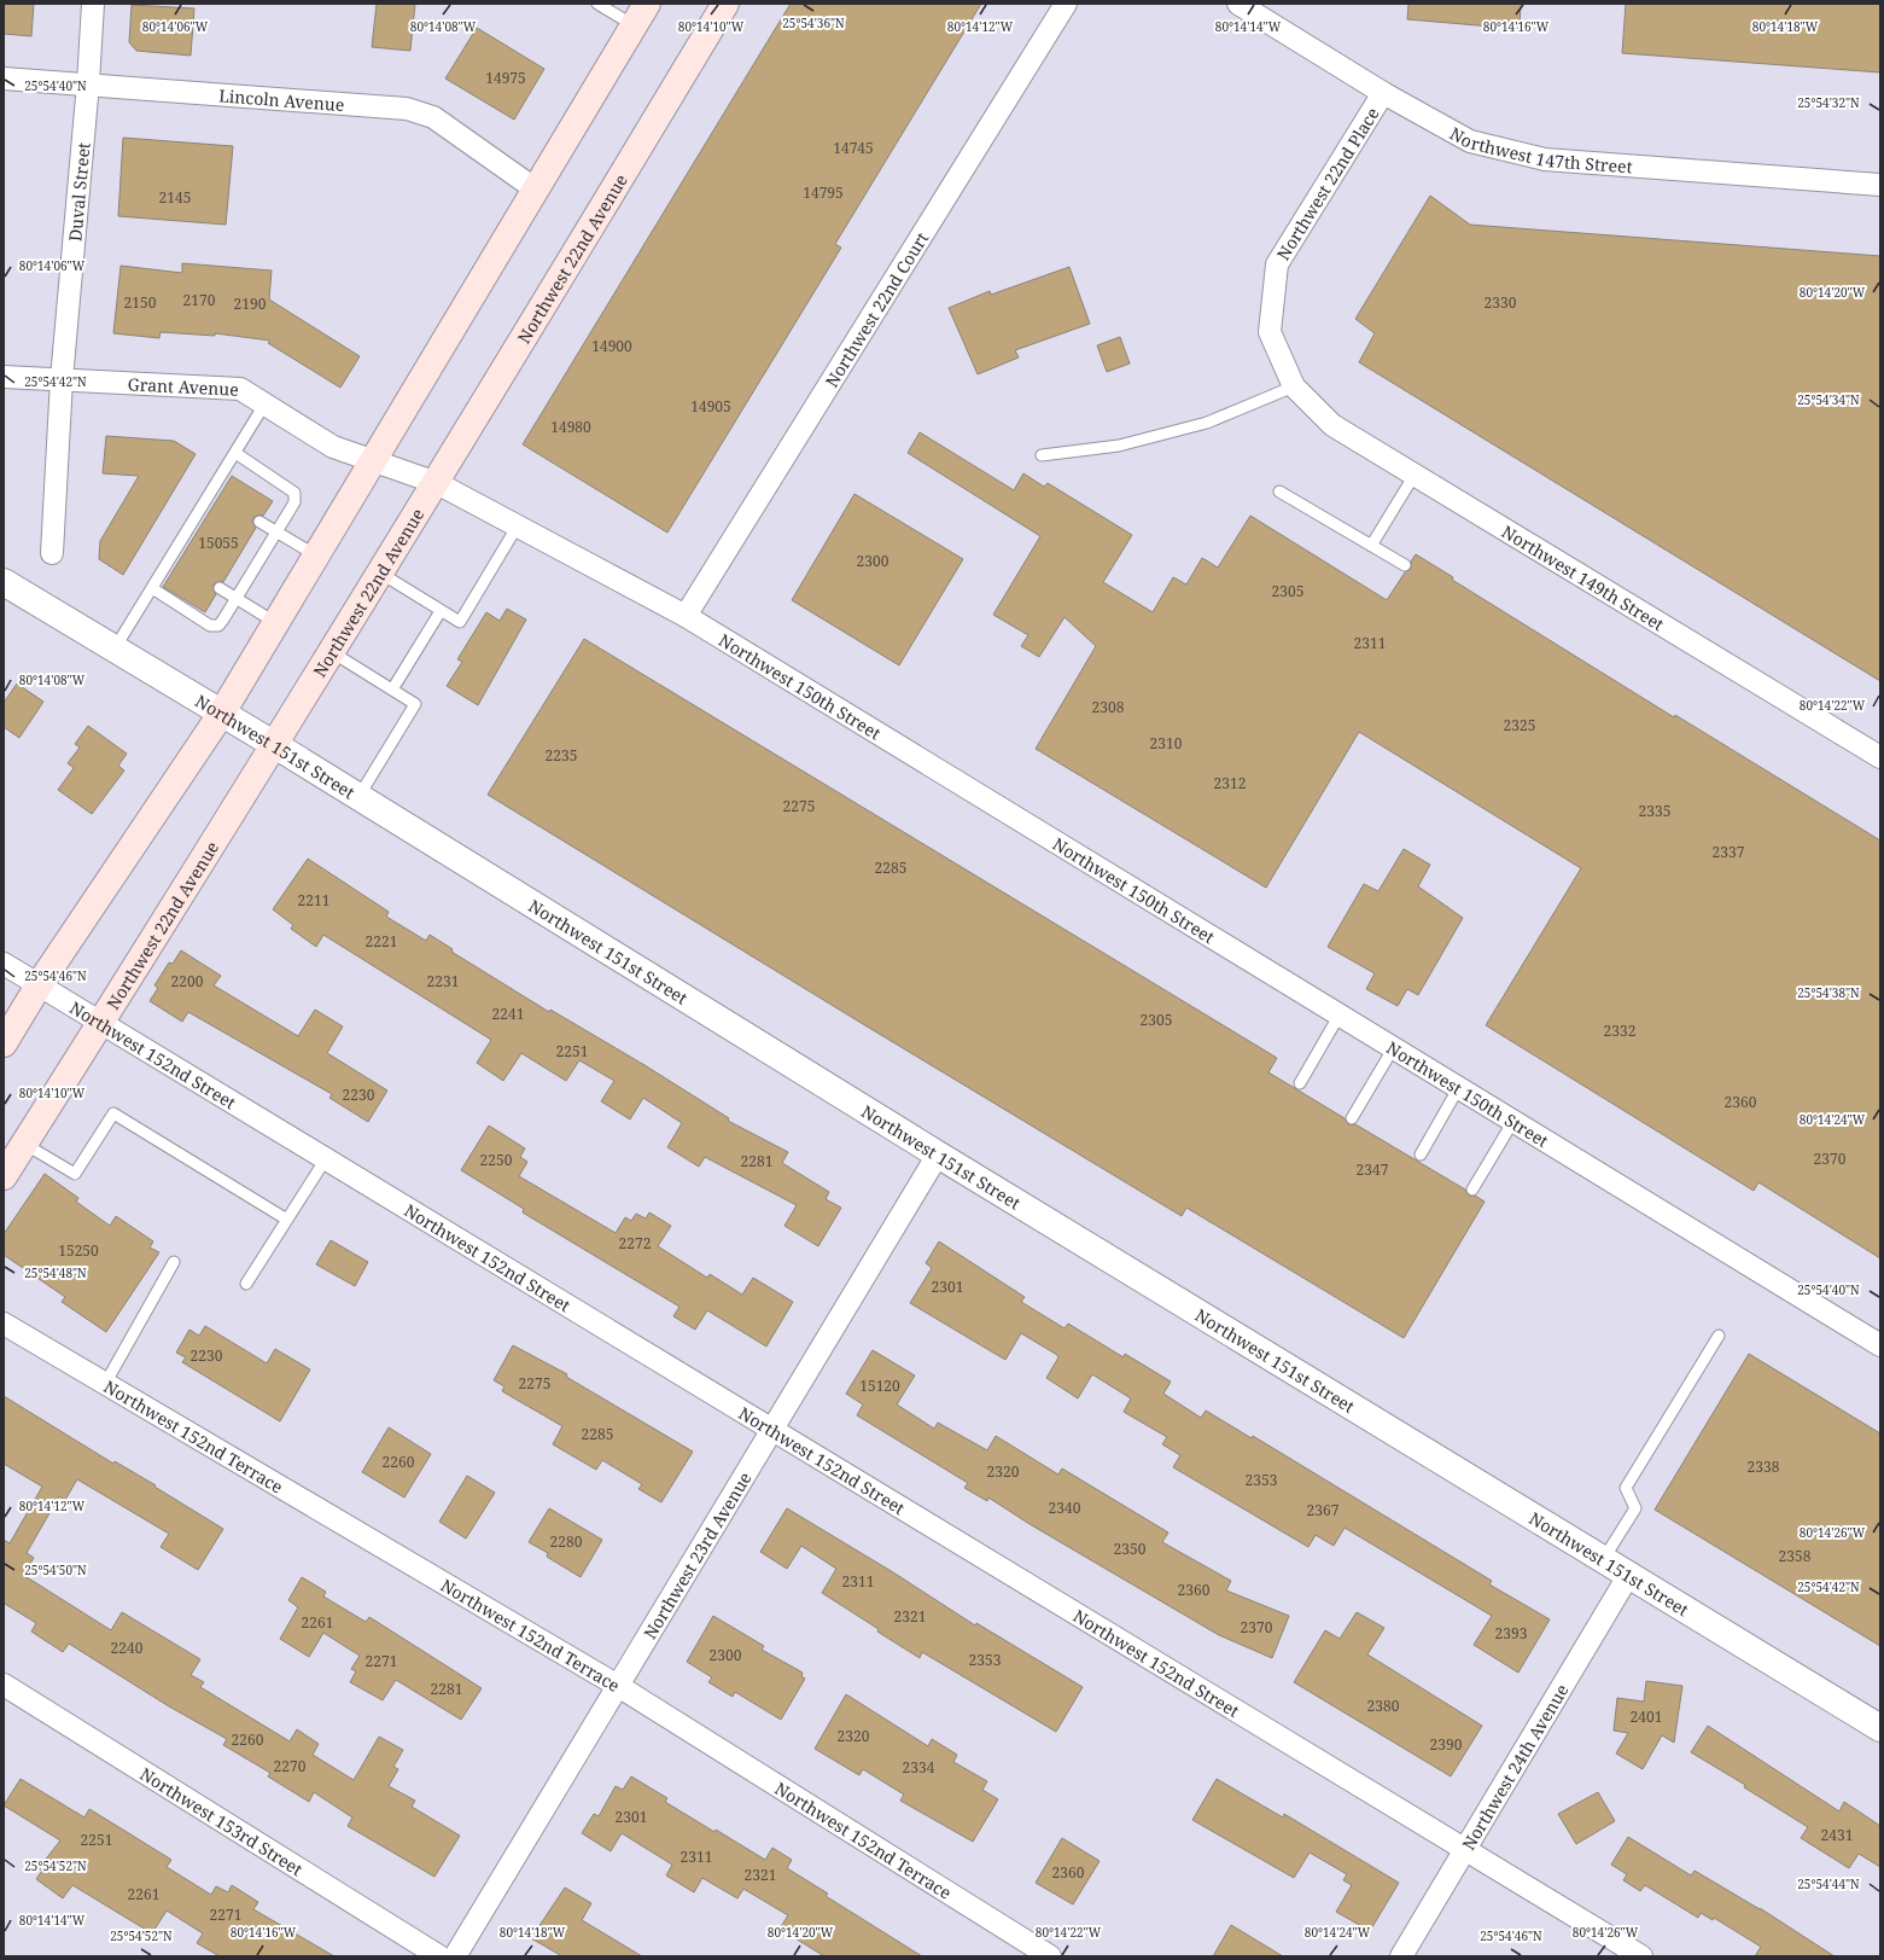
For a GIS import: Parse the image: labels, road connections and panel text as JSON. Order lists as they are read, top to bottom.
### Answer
{
  "streets": {
    "main road": ["Northwest 22nd Avenue"],
    "street": [
      "Lincoln Avenue",
      "Northwest 147th Street",
      "Northwest 22nd Place",
      "Duval Street",
      "Northwest 22nd Court",
      "Grant Avenue",
      "Northwest 149th Street",
      "Northwest 150th Street",
      "Northwest 151st Street",
      "Northwest 152nd Street",
      "Northwest 152nd Terrace",
      "Northwest 23rd Avenue",
      "Northwest 24th Avenue",
      "Northwest 153rd Street"
    ]
  },
  "crossings": [
    ["Lincoln Avenue", "Duval Street"],
    ["Northwest 147th Street", "Northwest 22nd Place"],
    ["Northwest 22nd Place", "Northwest 149th Street"],
    ["Duval Street", "Grant Avenue"],
    ["Northwest 22nd Avenue", "Northwest 150th Street"],
    ["Northwest 22nd Avenue", "Northwest 151st Street"],
    ["Northwest 22nd Avenue", "Northwest 152nd Street"],
    ["Northwest 22nd Court", "Northwest 150th Street"],
    ["Grant Avenue", "Northwest 150th Street"],
    ["Northwest 151st Street", "Northwest 23rd Avenue"],
    ["Northwest 151st Street", "Northwest 24th Avenue"],
    ["Northwest 152nd Street", "Northwest 23rd Avenue"],
    ["Northwest 152nd Street", "Northwest 24th Avenue"],
    ["Northwest 152nd Terrace", "Northwest 23rd Avenue"]
  ],
  "house_numbers": [
    "14975",
    "14745",
    "14795",
    "2145",
    "2170",
    "2150",
    "2330",
    "2190",
    "14900",
    "14905",
    "14980",
    "15055",
    "2300",
    "2305",
    "2311",
    "2308",
    "2325",
    "2310",
    "2235",
    "2312",
    "2275",
    "2335",
    "2337",
    "2285",
    "2211",
    "2221",
    "2200",
    "2231",
    "2241",
    "2305",
    "2332",
    "2251",
    "2230",
    "2360",
    "2370",
    "2250",
    "2281",
    "2347",
    "2272",
    "15250",
    "2301",
    "2230",
    "2275",
    "15120",
    "2285",
    "2260",
    "2338",
    "2320",
    "2353",
    "2340",
    "2367",
    "2280",
    "2350",
    "2358",
    "2311",
    "2360",
    "2321",
    "2261",
    "2370",
    "2393",
    "2240",
    "2300",
    "2353",
    "2271",
    "2281",
    "2380",
    "2401",
    "2320",
    "2260",
    "2390",
    "2270",
    "2334",
    "2301",
    "2431",
    "2251",
    "2311",
    "2360",
    "2321",
    "2261",
    "2271"
  ],
  "coordinates": [
    "25°54'36\"N",
    "80°14'06\"W",
    "80°14'16\"W",
    "80°14'08\"W",
    "80°14'10\"W",
    "80°14'12\"W",
    "80°14'14\"W",
    "80°14'18\"W",
    "25°54'40\"N",
    "25°54'32\"N",
    "80°14'20\"W",
    "25°54'42\"N",
    "25°54'34\"N",
    "80°14'22\"W",
    "25°54'46\"N",
    "25°54'38\"N",
    "80°14'24\"W",
    "25°54'48\"N",
    "80°14'26\"W",
    "25°54'50\"N",
    "25°54'52\"N",
    "25°54'44\"N"
  ]
}
